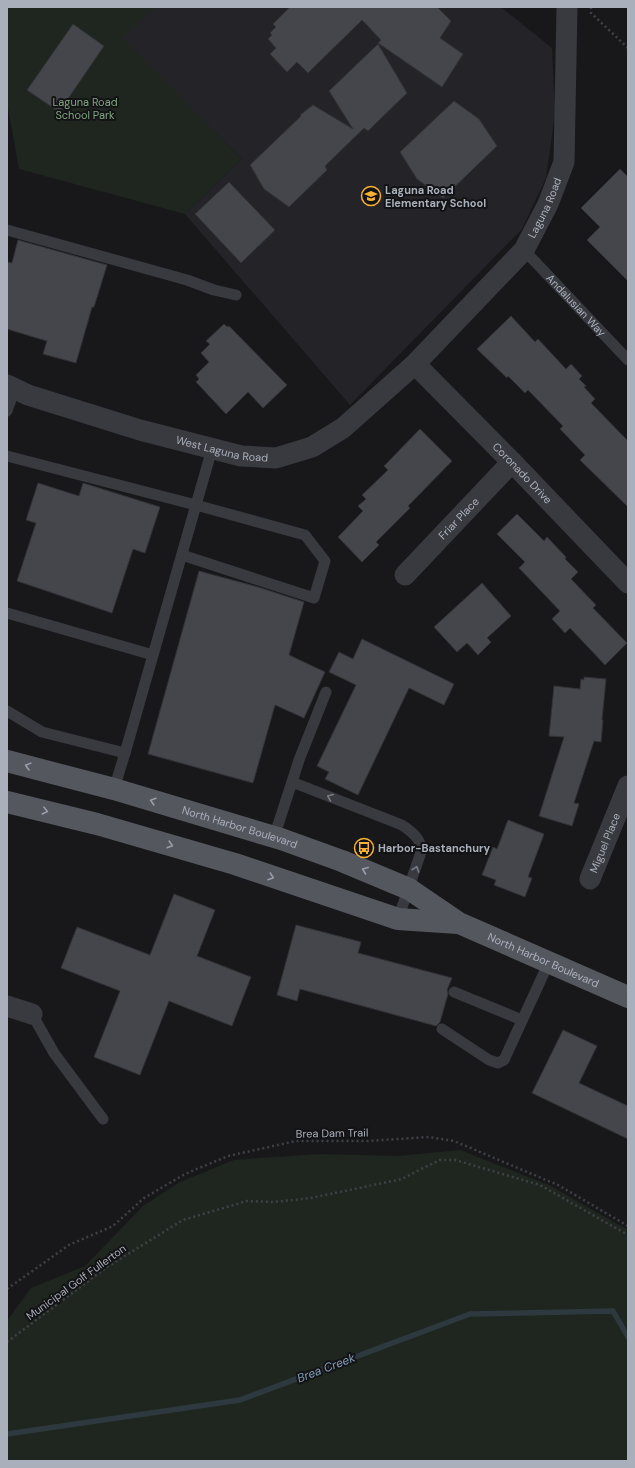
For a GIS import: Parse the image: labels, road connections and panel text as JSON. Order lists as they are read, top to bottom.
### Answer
{
  "streets": {
    "main road": ["North Harbor Boulevard"],
    "street": [
      "Laguna Road",
      "West Laguna Road",
      "Coronado Drive",
      "Friar Place",
      "Miguel Place"
    ],
    "lane": ["Andalusian Way"],
    "path": ["Brea Dam Trail", "Municipal Golf Fullerton"]
  },
  "crossings": [
    ["Laguna Road", "Andalusian Way"],
    ["Laguna Road", "West Laguna Road"],
    ["Laguna Road", "Coronado Drive"],
    ["West Laguna Road", "Coronado Drive"],
    ["Coronado Drive", "Friar Place"]
  ],
  "water": ["Brea Creek"],
  "parks": ["Laguna Road School Park"],
  "places": {
    "school or university": ["Laguna Road Elementary School"],
    "bus stop": ["Harbor-Bastanchury"]
  }
}
